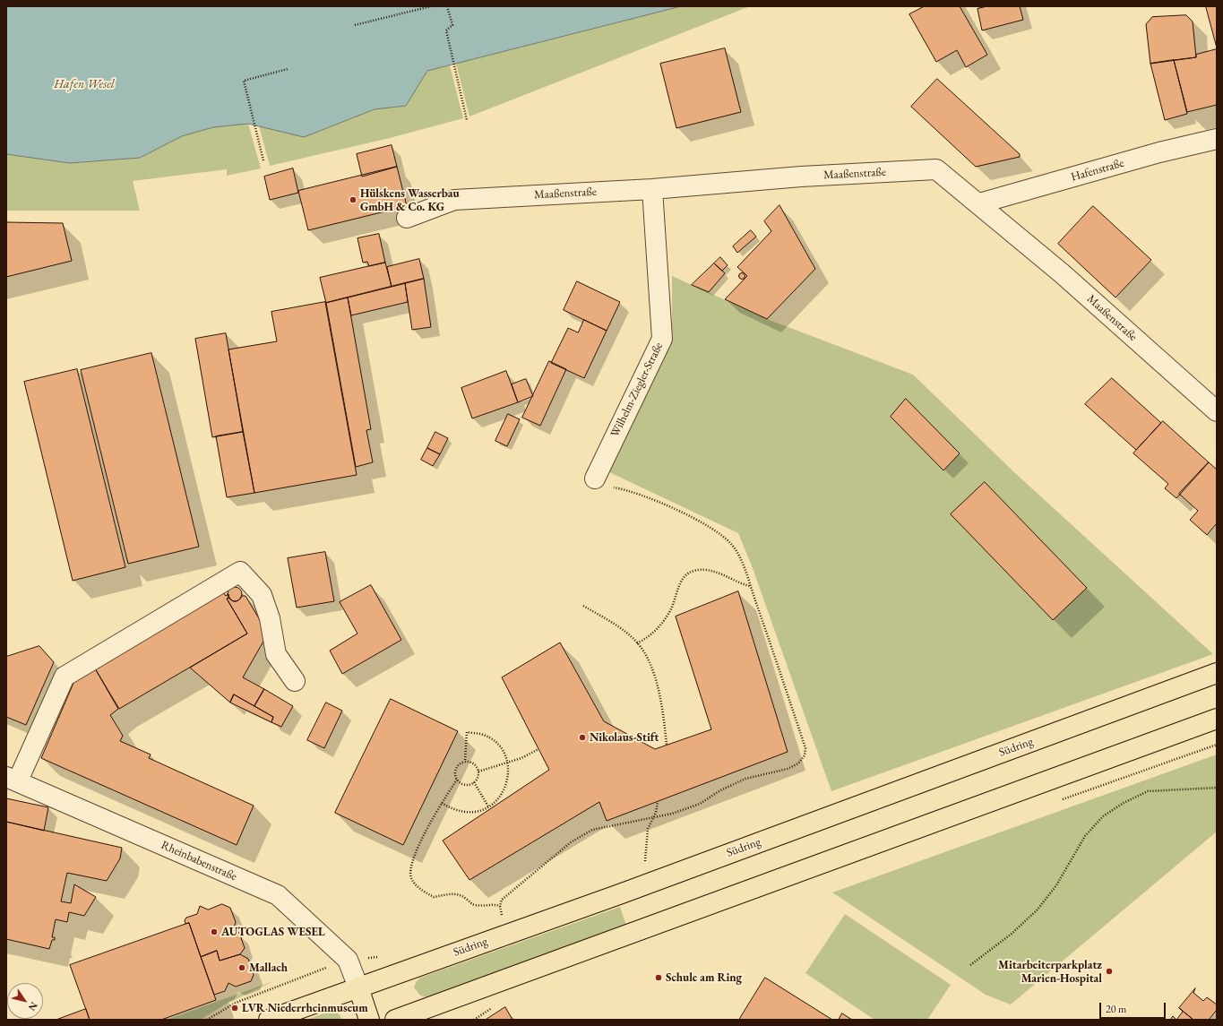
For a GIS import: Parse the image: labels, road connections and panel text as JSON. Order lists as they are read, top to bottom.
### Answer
{
  "streets": {
    "main road": ["Südring"],
    "street": [
      "Hafenstraße",
      "Maaßenstraße",
      "Wilhelm-Ziegler-Straße",
      "Rheinbabenstraße"
    ]
  },
  "crossings": [
    ["Hafenstraße", "Maaßenstraße"],
    ["Maaßenstraße", "Wilhelm-Ziegler-Straße"],
    ["Südring", "Rheinbabenstraße"]
  ],
  "water": ["Hafen Wesel"],
  "places": [
    "Hülskens Wasserbau GmbH & Co. KG",
    "Nikolaus-Stift",
    "AUTOGLAS WESEL",
    "Mallach",
    "Mitarbeiterparkplatz Marien-Hospital",
    "Schule am Ring",
    "LVR Niederrheinmuseum"
  ],
  "scale_bar": "20 m",
  "north": "bottom right"
}
